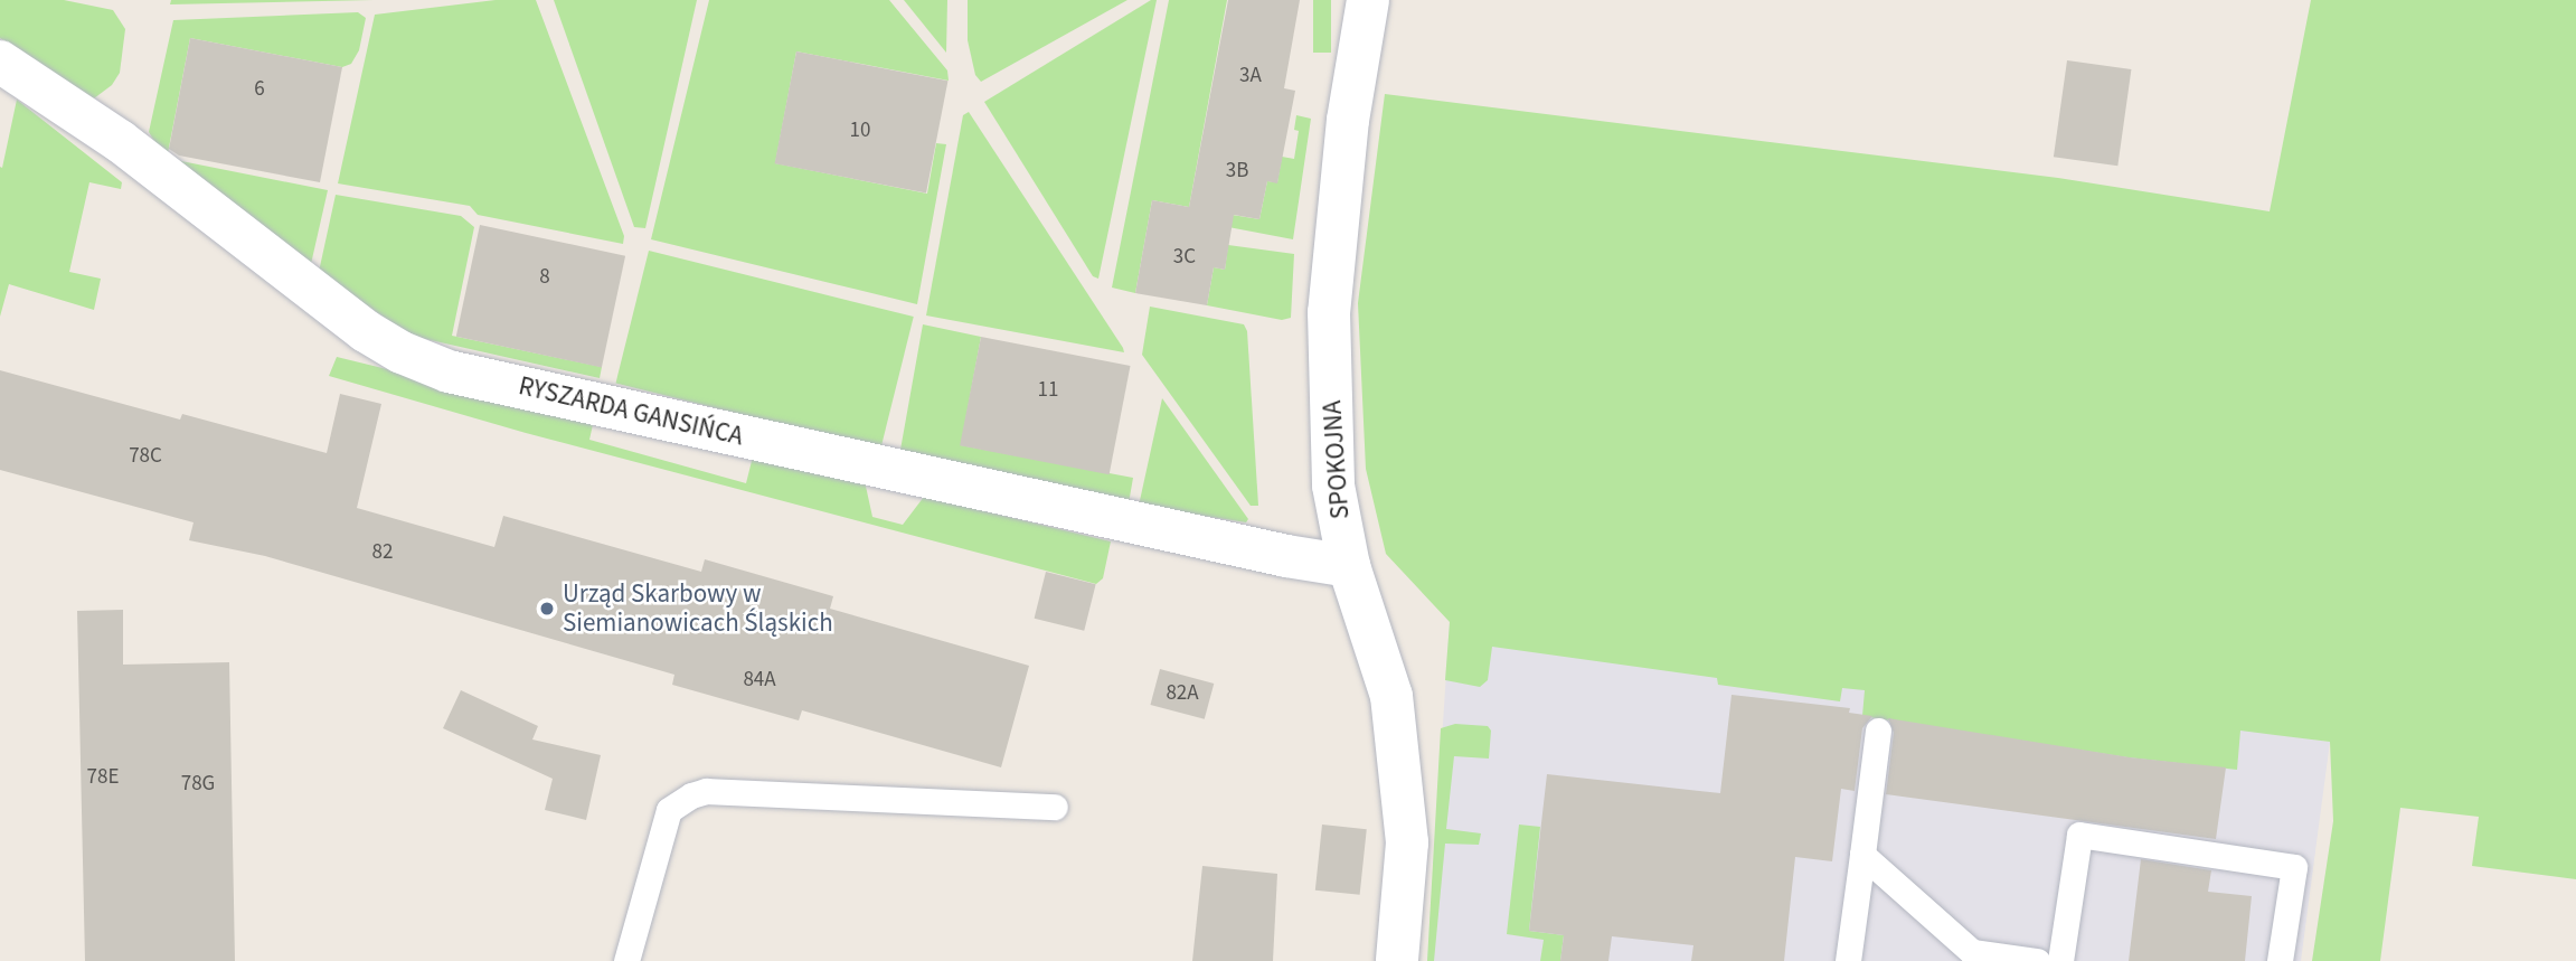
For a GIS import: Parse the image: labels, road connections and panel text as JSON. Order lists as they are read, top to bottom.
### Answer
{
  "streets": {
    "street": ["RYSZARDA GANSIŃCA", "SPOKOJNA"]
  },
  "crossings": [
    ["RYSZARDA GANSIŃCA", "SPOKOJNA"]
  ],
  "places": ["Urząd Skarbowy w Siemianowicach Śląskich"],
  "house_numbers": [
    "3A",
    "6",
    "10",
    "3B",
    "3C",
    "8",
    "11",
    "78C",
    "82",
    "84A",
    "82A",
    "78E",
    "78G"
  ]
}
